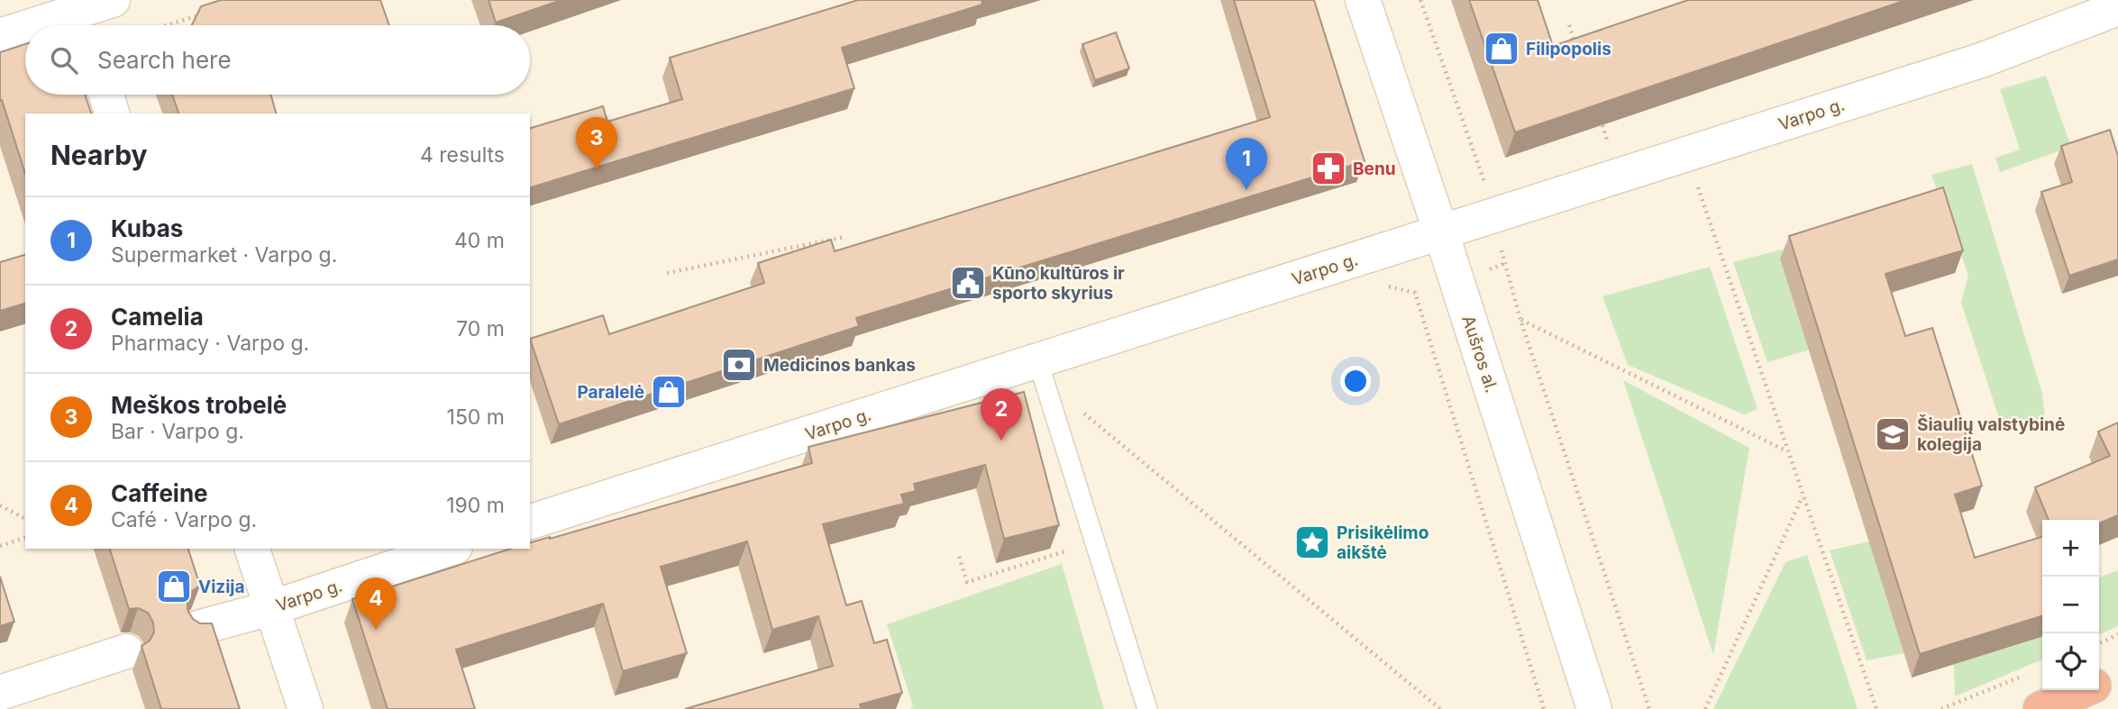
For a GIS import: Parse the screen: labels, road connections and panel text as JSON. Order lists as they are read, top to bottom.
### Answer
{
  "streets": {
    "street": ["Varpo g.", "Aušros al."]
  },
  "crossings": [
    ["Varpo g.", "Aušros al."]
  ],
  "places": {
    "shop": ["Filipopolis", "Paralelė", "Vizija"],
    "pharmacy": ["Benu"],
    "public building": ["Kūno kultūros ir sporto skyrius"],
    "bank": ["Medicinos bankas"],
    "school or university": ["Šiaulių valstybinė kolegija"],
    "place": ["Prisikėlimo aikštė"]
  },
  "page": {
    "search": "Search here",
    "heading": ["Nearby", "4 results"],
    "pins": [
      "3",
      "1",
      "2",
      "4"
    ],
    "list": [
      {
        "mark": "1",
        "name": "Kubas",
        "note": "Supermarket · Varpo g.",
        "value": "40 m"
      },
      {
        "mark": "2",
        "name": "Camelia",
        "note": "Pharmacy · Varpo g.",
        "value": "70 m"
      },
      {
        "mark": "3",
        "name": "Meškos trobelė",
        "note": "Bar · Varpo g.",
        "value": "150 m"
      },
      {
        "mark": "4",
        "name": "Caffeine",
        "note": "Café · Varpo g.",
        "value": "190 m"
      }
    ],
    "map_buttons": ["+", "−"]
  }
}
